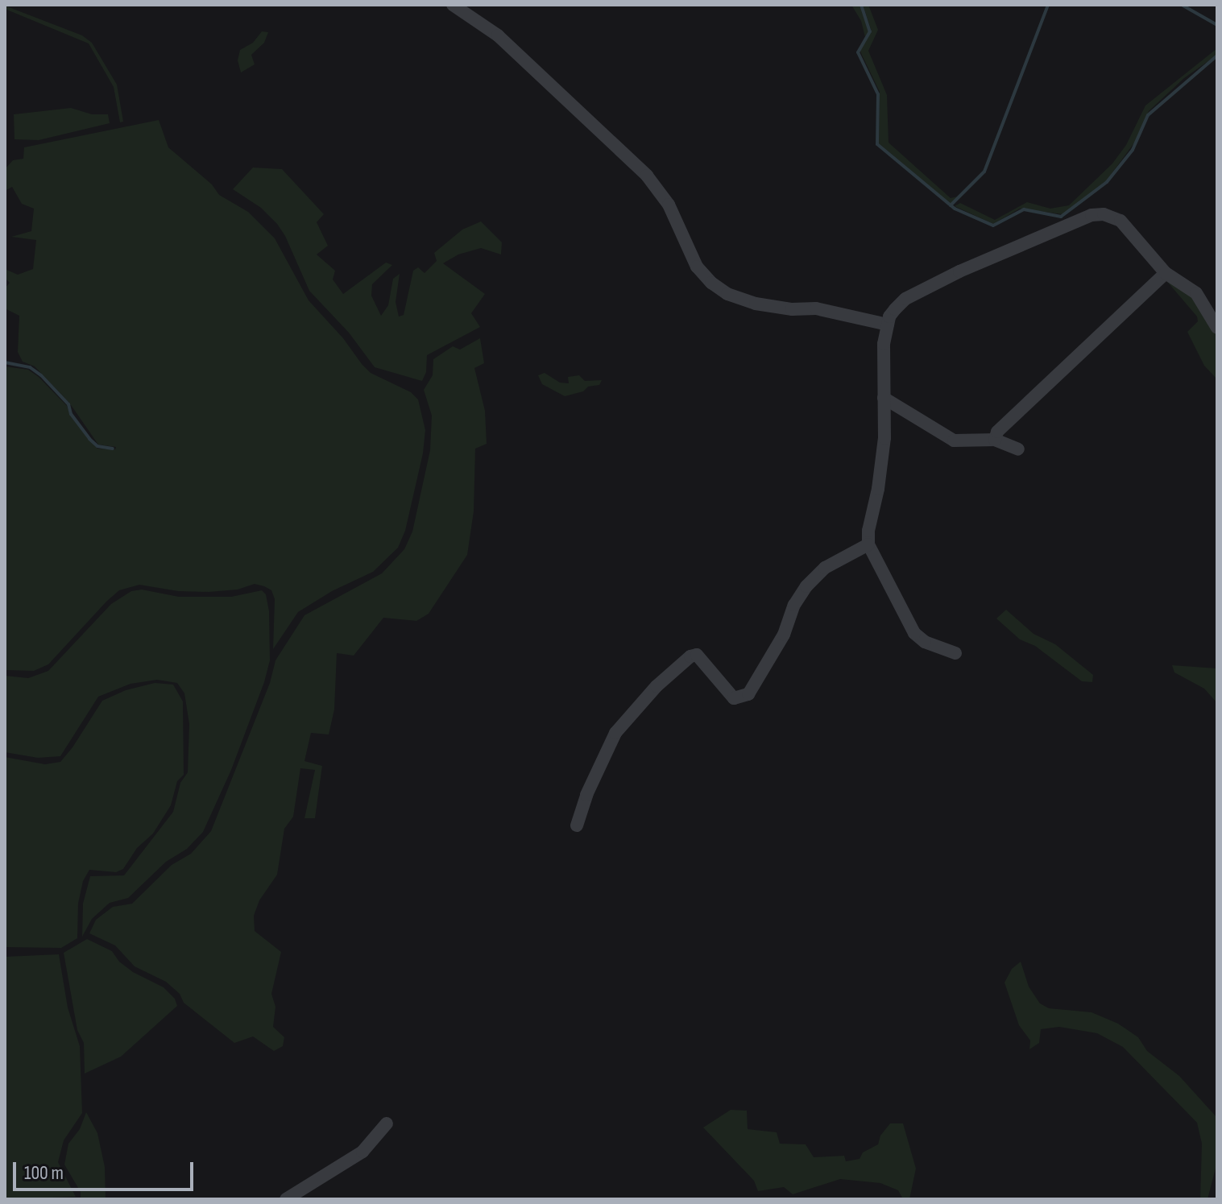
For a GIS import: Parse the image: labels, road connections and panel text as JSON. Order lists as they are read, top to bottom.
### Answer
{
  "scale_bar": "100 m"
}
